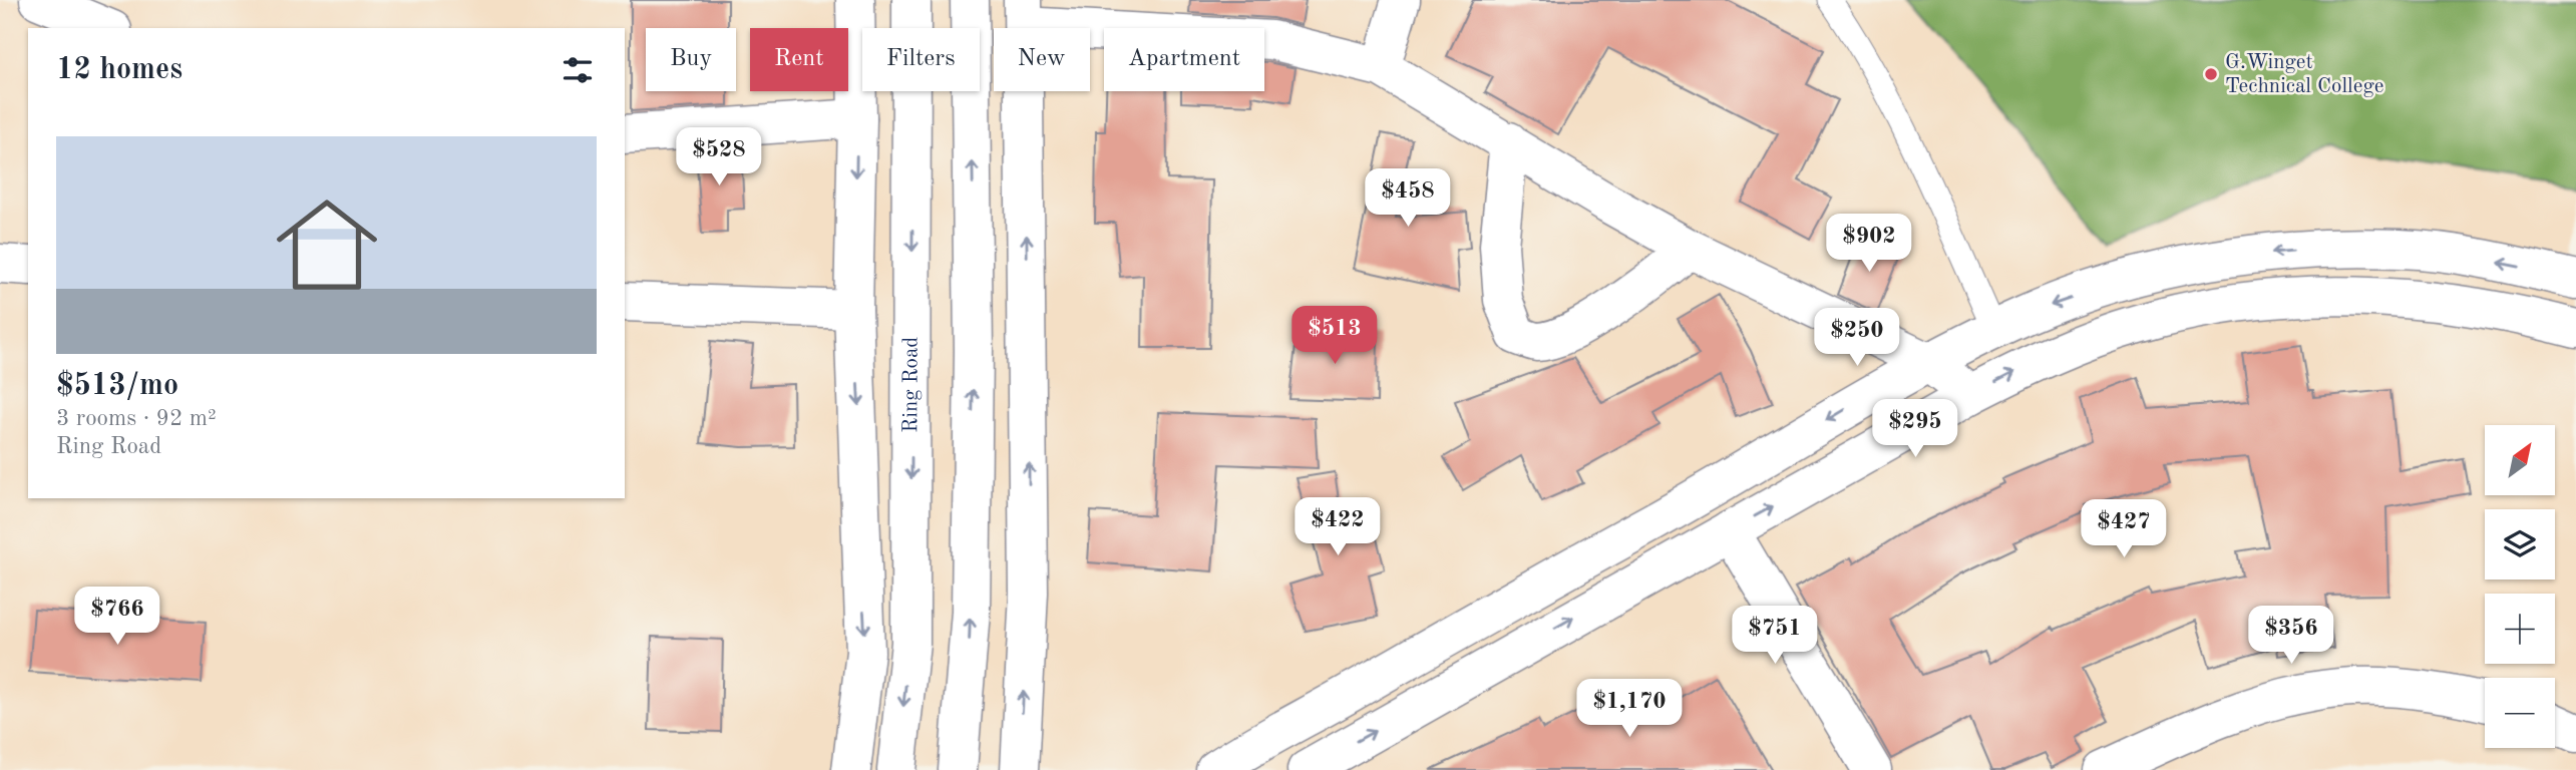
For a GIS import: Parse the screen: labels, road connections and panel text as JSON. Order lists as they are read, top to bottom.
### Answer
{
  "streets": {
    "main road": ["Ring Road"]
  },
  "places": ["G.Winget Technical College"],
  "north": "top right",
  "page": {
    "chip": [
      "Buy",
      "Rent",
      "Filters",
      "New",
      "Apartment"
    ],
    "heading": "12 homes",
    "list": [
      {
        "name": "$513/mo",
        "note": "3 rooms · 92 m² · Ring Road"
      }
    ],
    "price": [
      "$528",
      "$458",
      "$902",
      "$513",
      "$250",
      "$295",
      "$422",
      "$427",
      "$766",
      "$751",
      "$356",
      "$1,170"
    ],
    "map_buttons": ["+", "−"]
  }
}
